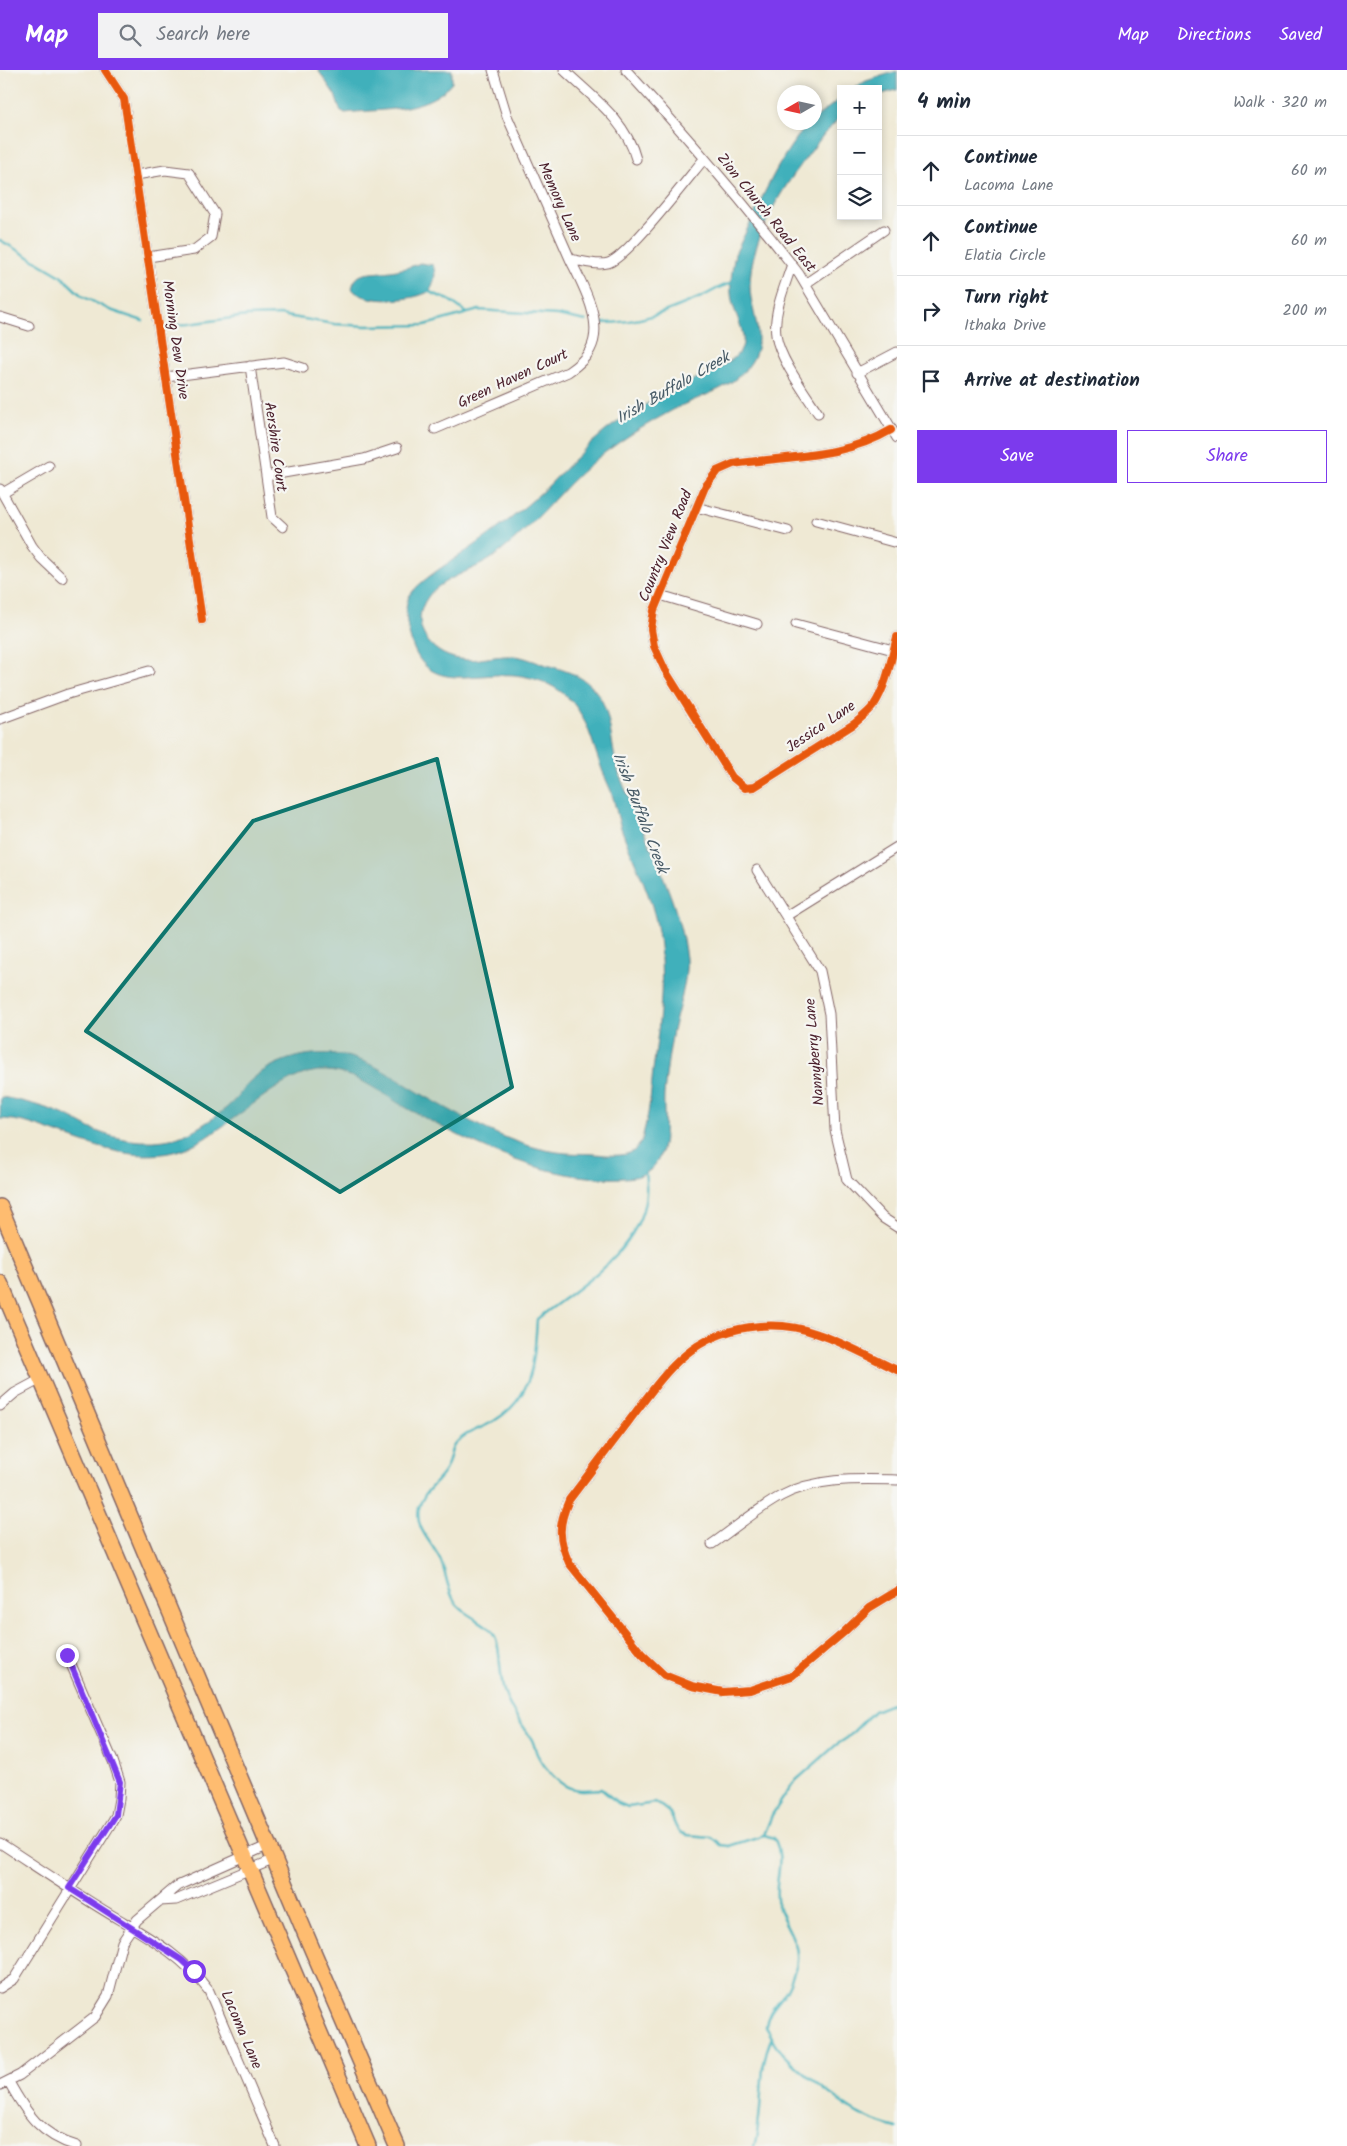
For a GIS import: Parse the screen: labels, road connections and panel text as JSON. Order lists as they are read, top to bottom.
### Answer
{
  "streets": {
    "street": [
      "Memory Lane",
      "Zion Church Road East",
      "Morning Dew Drive",
      "Green Haven Court",
      "Aershire Court",
      "Country View Road",
      "Jessica Lane",
      "Nannyberry Lane",
      "Lacoma Lane"
    ]
  },
  "crossings": [
    ["Memory Lane", "Zion Church Road East"],
    ["Memory Lane", "Green Haven Court"],
    ["Zion Church Road East", "Country View Road"],
    ["Country View Road", "Jessica Lane"]
  ],
  "water": ["Irish Buffalo Creek"],
  "north": "left",
  "page": {
    "header": "Map",
    "search": "Search here",
    "nav": ["Map", "Directions", "Saved"],
    "heading": ["4 min", "Walk · 320 m"],
    "map_buttons": ["+", "−"],
    "list": [
      ["Continue", "Lacoma Lane", "60 m"],
      ["Continue", "Elatia Circle", "60 m"],
      ["Turn right", "Ithaka Drive", "200 m"],
      "Arrive at destination"
    ],
    "buttons": ["Save", "Share"]
  }
}
